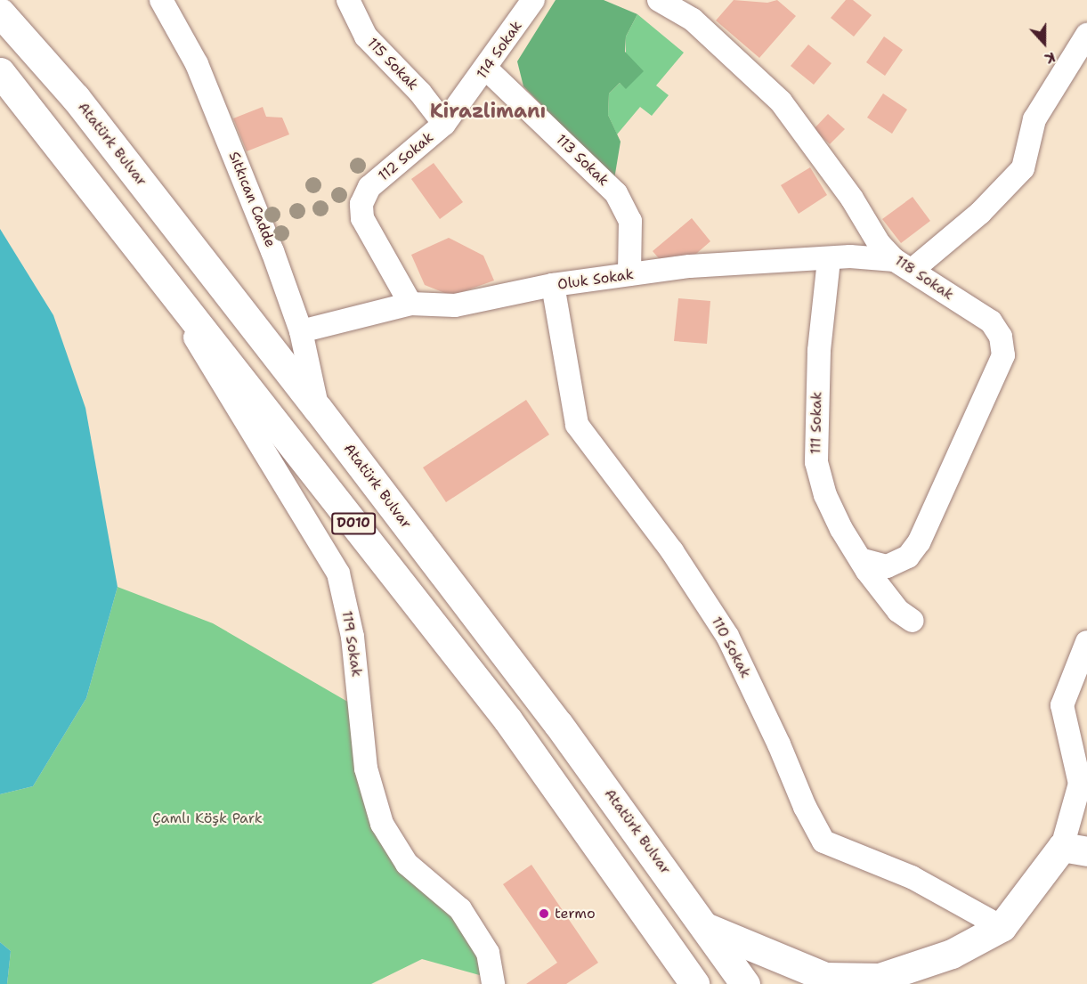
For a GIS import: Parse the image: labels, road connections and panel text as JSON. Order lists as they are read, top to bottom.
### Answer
{
  "streets": {
    "main road": ["Atatürk Bulvar", "D010"],
    "street": [
      "114 Sokak",
      "115 Sokak",
      "112 Sokak",
      "113 Sokak",
      "Sıtkıcan Cadde",
      "118 Sokak",
      "Oluk Sokak",
      "111 Sokak",
      "119 Sokak",
      "110 Sokak"
    ]
  },
  "crossings": [
    ["114 Sokak", "115 Sokak"],
    ["114 Sokak", "112 Sokak"],
    ["114 Sokak", "113 Sokak"],
    ["115 Sokak", "112 Sokak"],
    ["Atatürk Bulvar", "Sıtkıcan Cadde"],
    ["112 Sokak", "Oluk Sokak"],
    ["113 Sokak", "Oluk Sokak"],
    ["Sıtkıcan Cadde", "Oluk Sokak"],
    ["118 Sokak", "Oluk Sokak"],
    ["118 Sokak", "111 Sokak"],
    ["Oluk Sokak", "111 Sokak"],
    ["Oluk Sokak", "110 Sokak"],
    ["D010", "119 Sokak"]
  ],
  "districts": ["Kirazlimanı"],
  "parks": ["Çamlı Köşk Park"],
  "places": ["termo"],
  "north": "bottom"
}
